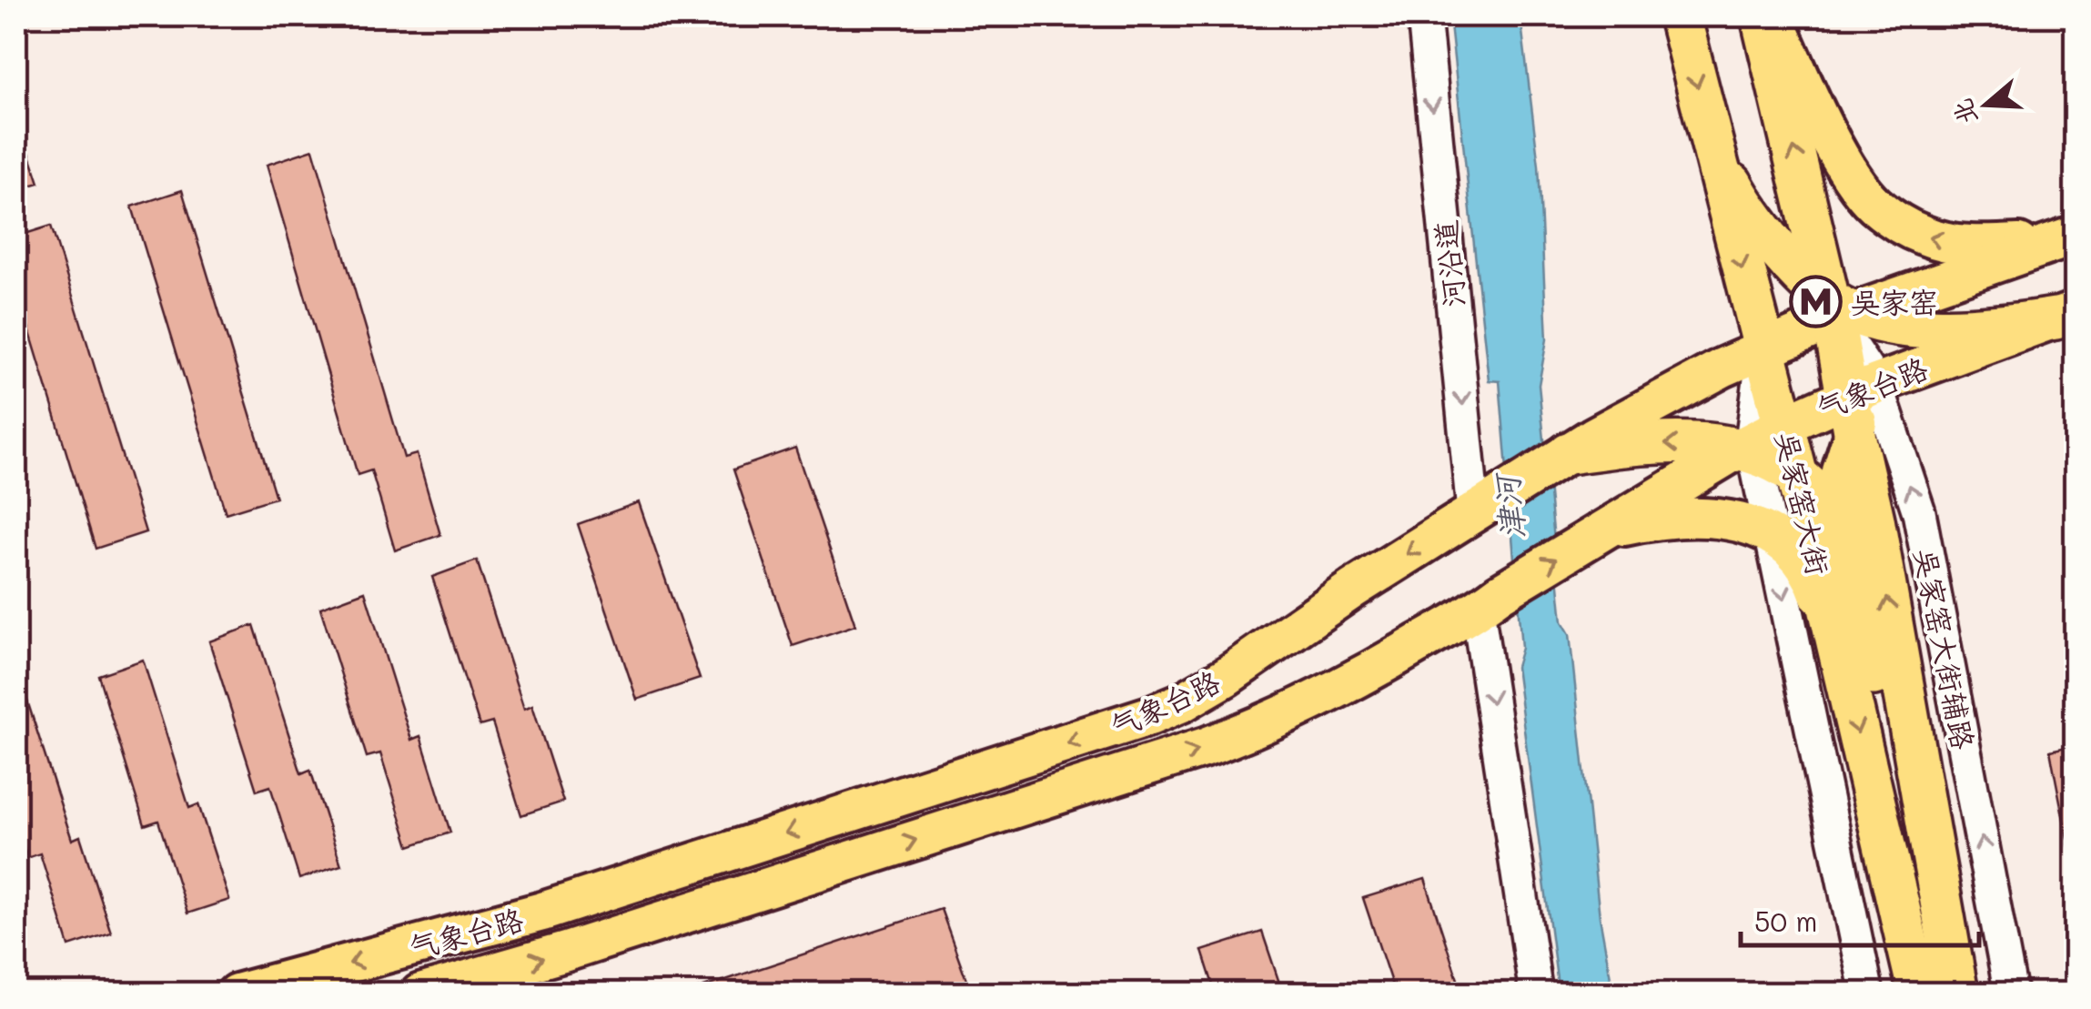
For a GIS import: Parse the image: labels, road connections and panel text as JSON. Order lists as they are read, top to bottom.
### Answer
{
  "streets": {
    "highway": ["吴家窑大街"],
    "main road": ["气象台路"],
    "street": ["河沿道", "吴家窑大街辅路"]
  },
  "crossings": [
    ["河沿道", "气象台路"],
    ["气象台路", "吴家窑大街"],
    ["气象台路", "吴家窑大街辅路"]
  ],
  "one_way": ["河沿道"],
  "water": ["津河"],
  "places": {
    "metro station": ["吴家窑"]
  },
  "scale_bar": "50 m",
  "north": "left"
}
